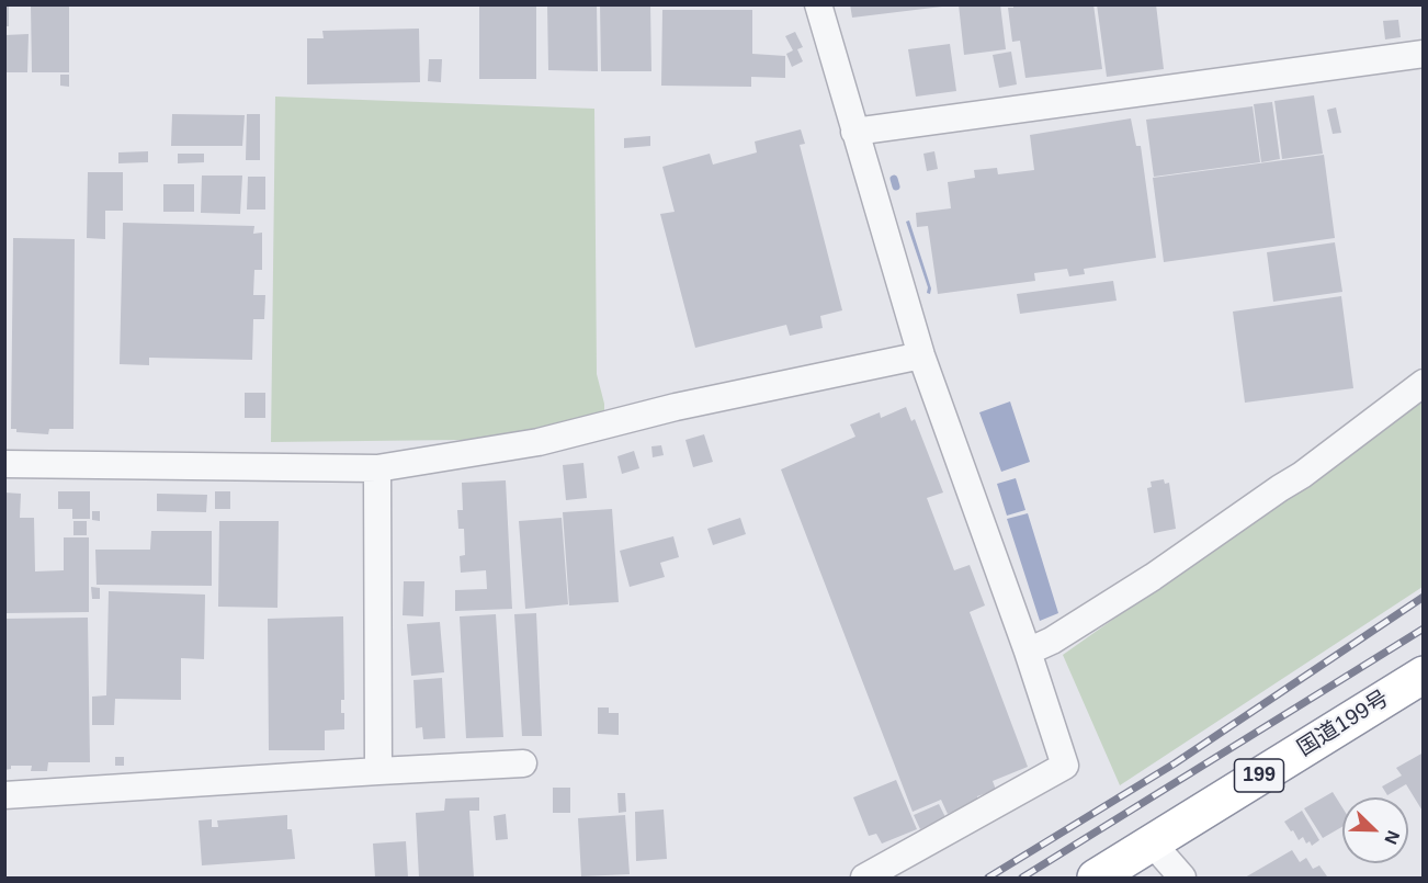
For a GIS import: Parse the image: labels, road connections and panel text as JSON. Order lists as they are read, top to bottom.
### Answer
{
  "streets": {
    "highway": ["国道199号", "199"]
  },
  "north": "bottom right"
}
